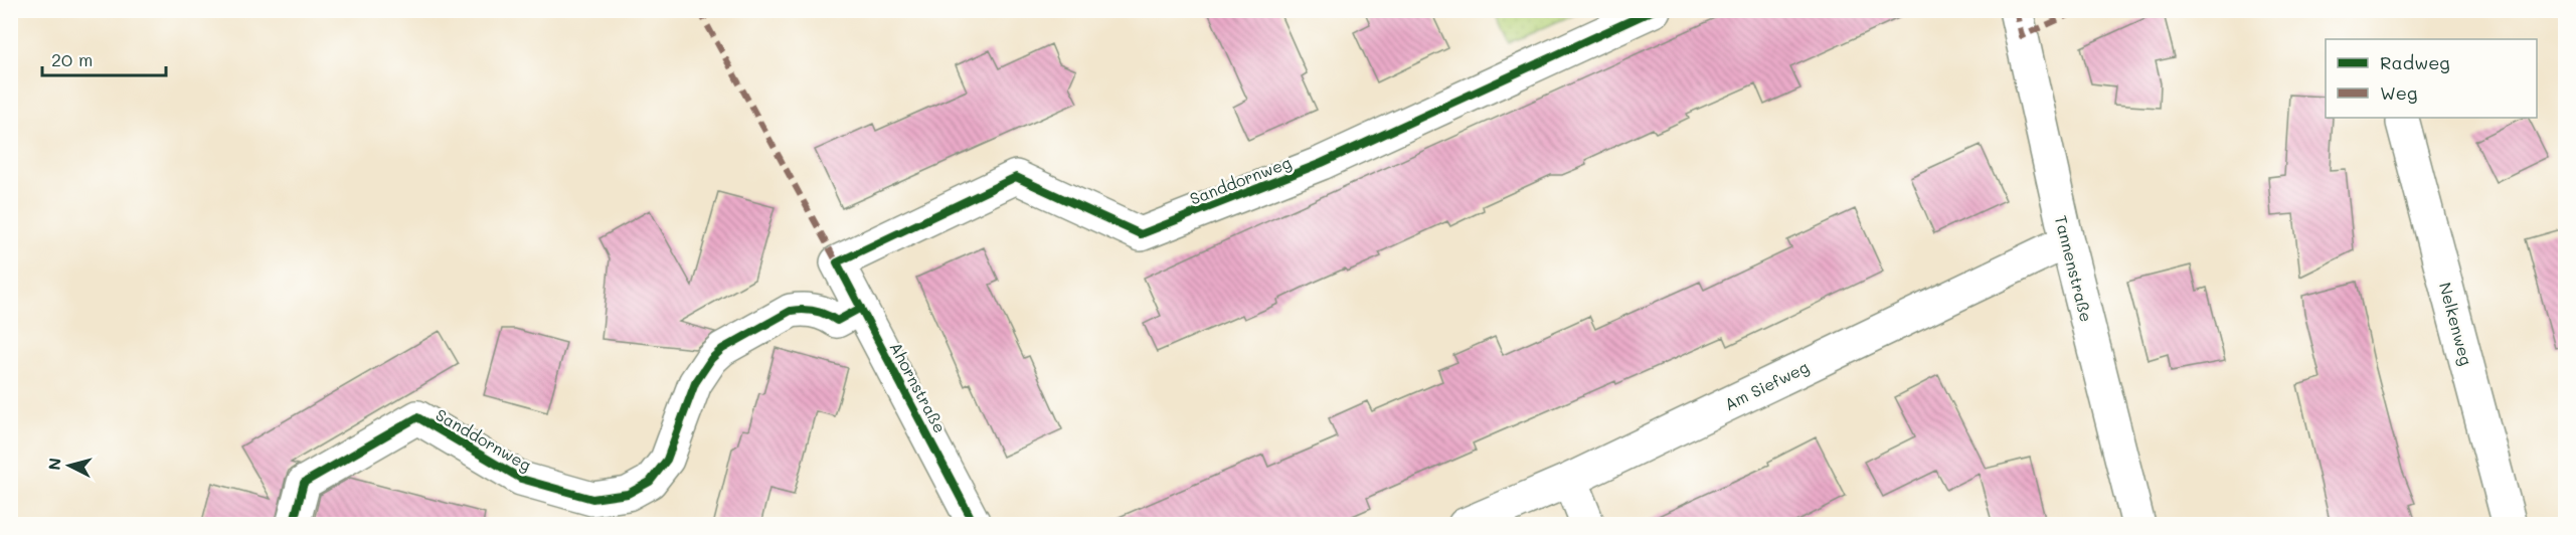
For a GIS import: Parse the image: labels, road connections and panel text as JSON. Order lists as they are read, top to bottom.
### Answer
{
  "streets": {
    "street": [
      "Sanddornweg",
      "Tannenstraße",
      "Nelkenweg",
      "Am Siefweg",
      "Ahornstraße"
    ]
  },
  "crossings": [
    ["Sanddornweg", "Ahornstraße"],
    ["Tannenstraße", "Am Siefweg"]
  ],
  "legend": ["Radweg", "Weg"],
  "scale_bar": "20 m",
  "north": "left"
}
